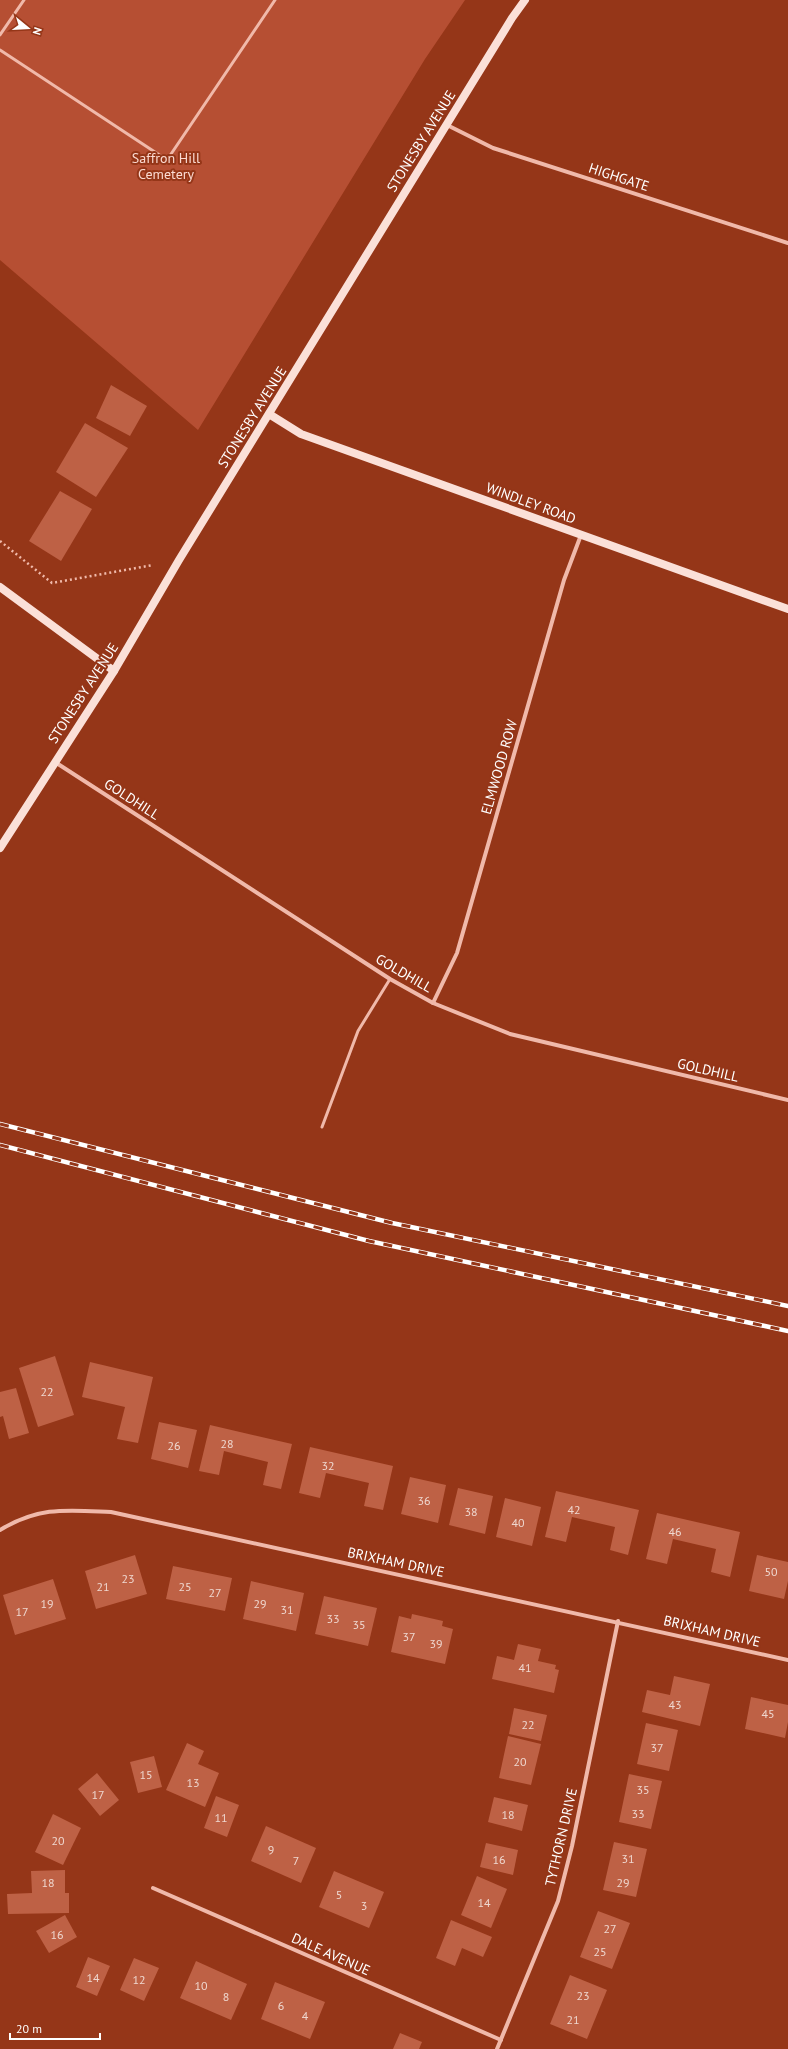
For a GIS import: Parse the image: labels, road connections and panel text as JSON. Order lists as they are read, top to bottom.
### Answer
{
  "streets": {
    "main road": ["STONESBY AVENUE", "WINDLEY ROAD"],
    "street": [
      "HIGHGATE",
      "ELMWOOD ROW",
      "GOLDHILL",
      "BRIXHAM DRIVE",
      "TYTHORN DRIVE",
      "DALE AVENUE"
    ]
  },
  "crossings": [
    ["STONESBY AVENUE", "HIGHGATE"],
    ["STONESBY AVENUE", "WINDLEY ROAD"],
    ["STONESBY AVENUE", "GOLDHILL"],
    ["WINDLEY ROAD", "ELMWOOD ROW"],
    ["ELMWOOD ROW", "GOLDHILL"],
    ["BRIXHAM DRIVE", "TYTHORN DRIVE"],
    ["TYTHORN DRIVE", "DALE AVENUE"]
  ],
  "parks": ["Saffron Hill Cemetery"],
  "house_numbers": [
    "22",
    "28",
    "26",
    "32",
    "36",
    "42",
    "38",
    "40",
    "46",
    "50",
    "23",
    "21",
    "25",
    "27",
    "19",
    "29",
    "31",
    "17",
    "33",
    "35",
    "37",
    "39",
    "41",
    "43",
    "45",
    "22",
    "37",
    "20",
    "15",
    "13",
    "35",
    "17",
    "33",
    "18",
    "11",
    "20",
    "9",
    "31",
    "16",
    "7",
    "18",
    "29",
    "5",
    "14",
    "3",
    "27",
    "16",
    "25",
    "14",
    "12",
    "10",
    "23",
    "8",
    "6",
    "4",
    "21"
  ],
  "scale_bar": "20 m",
  "north": "right"
}
